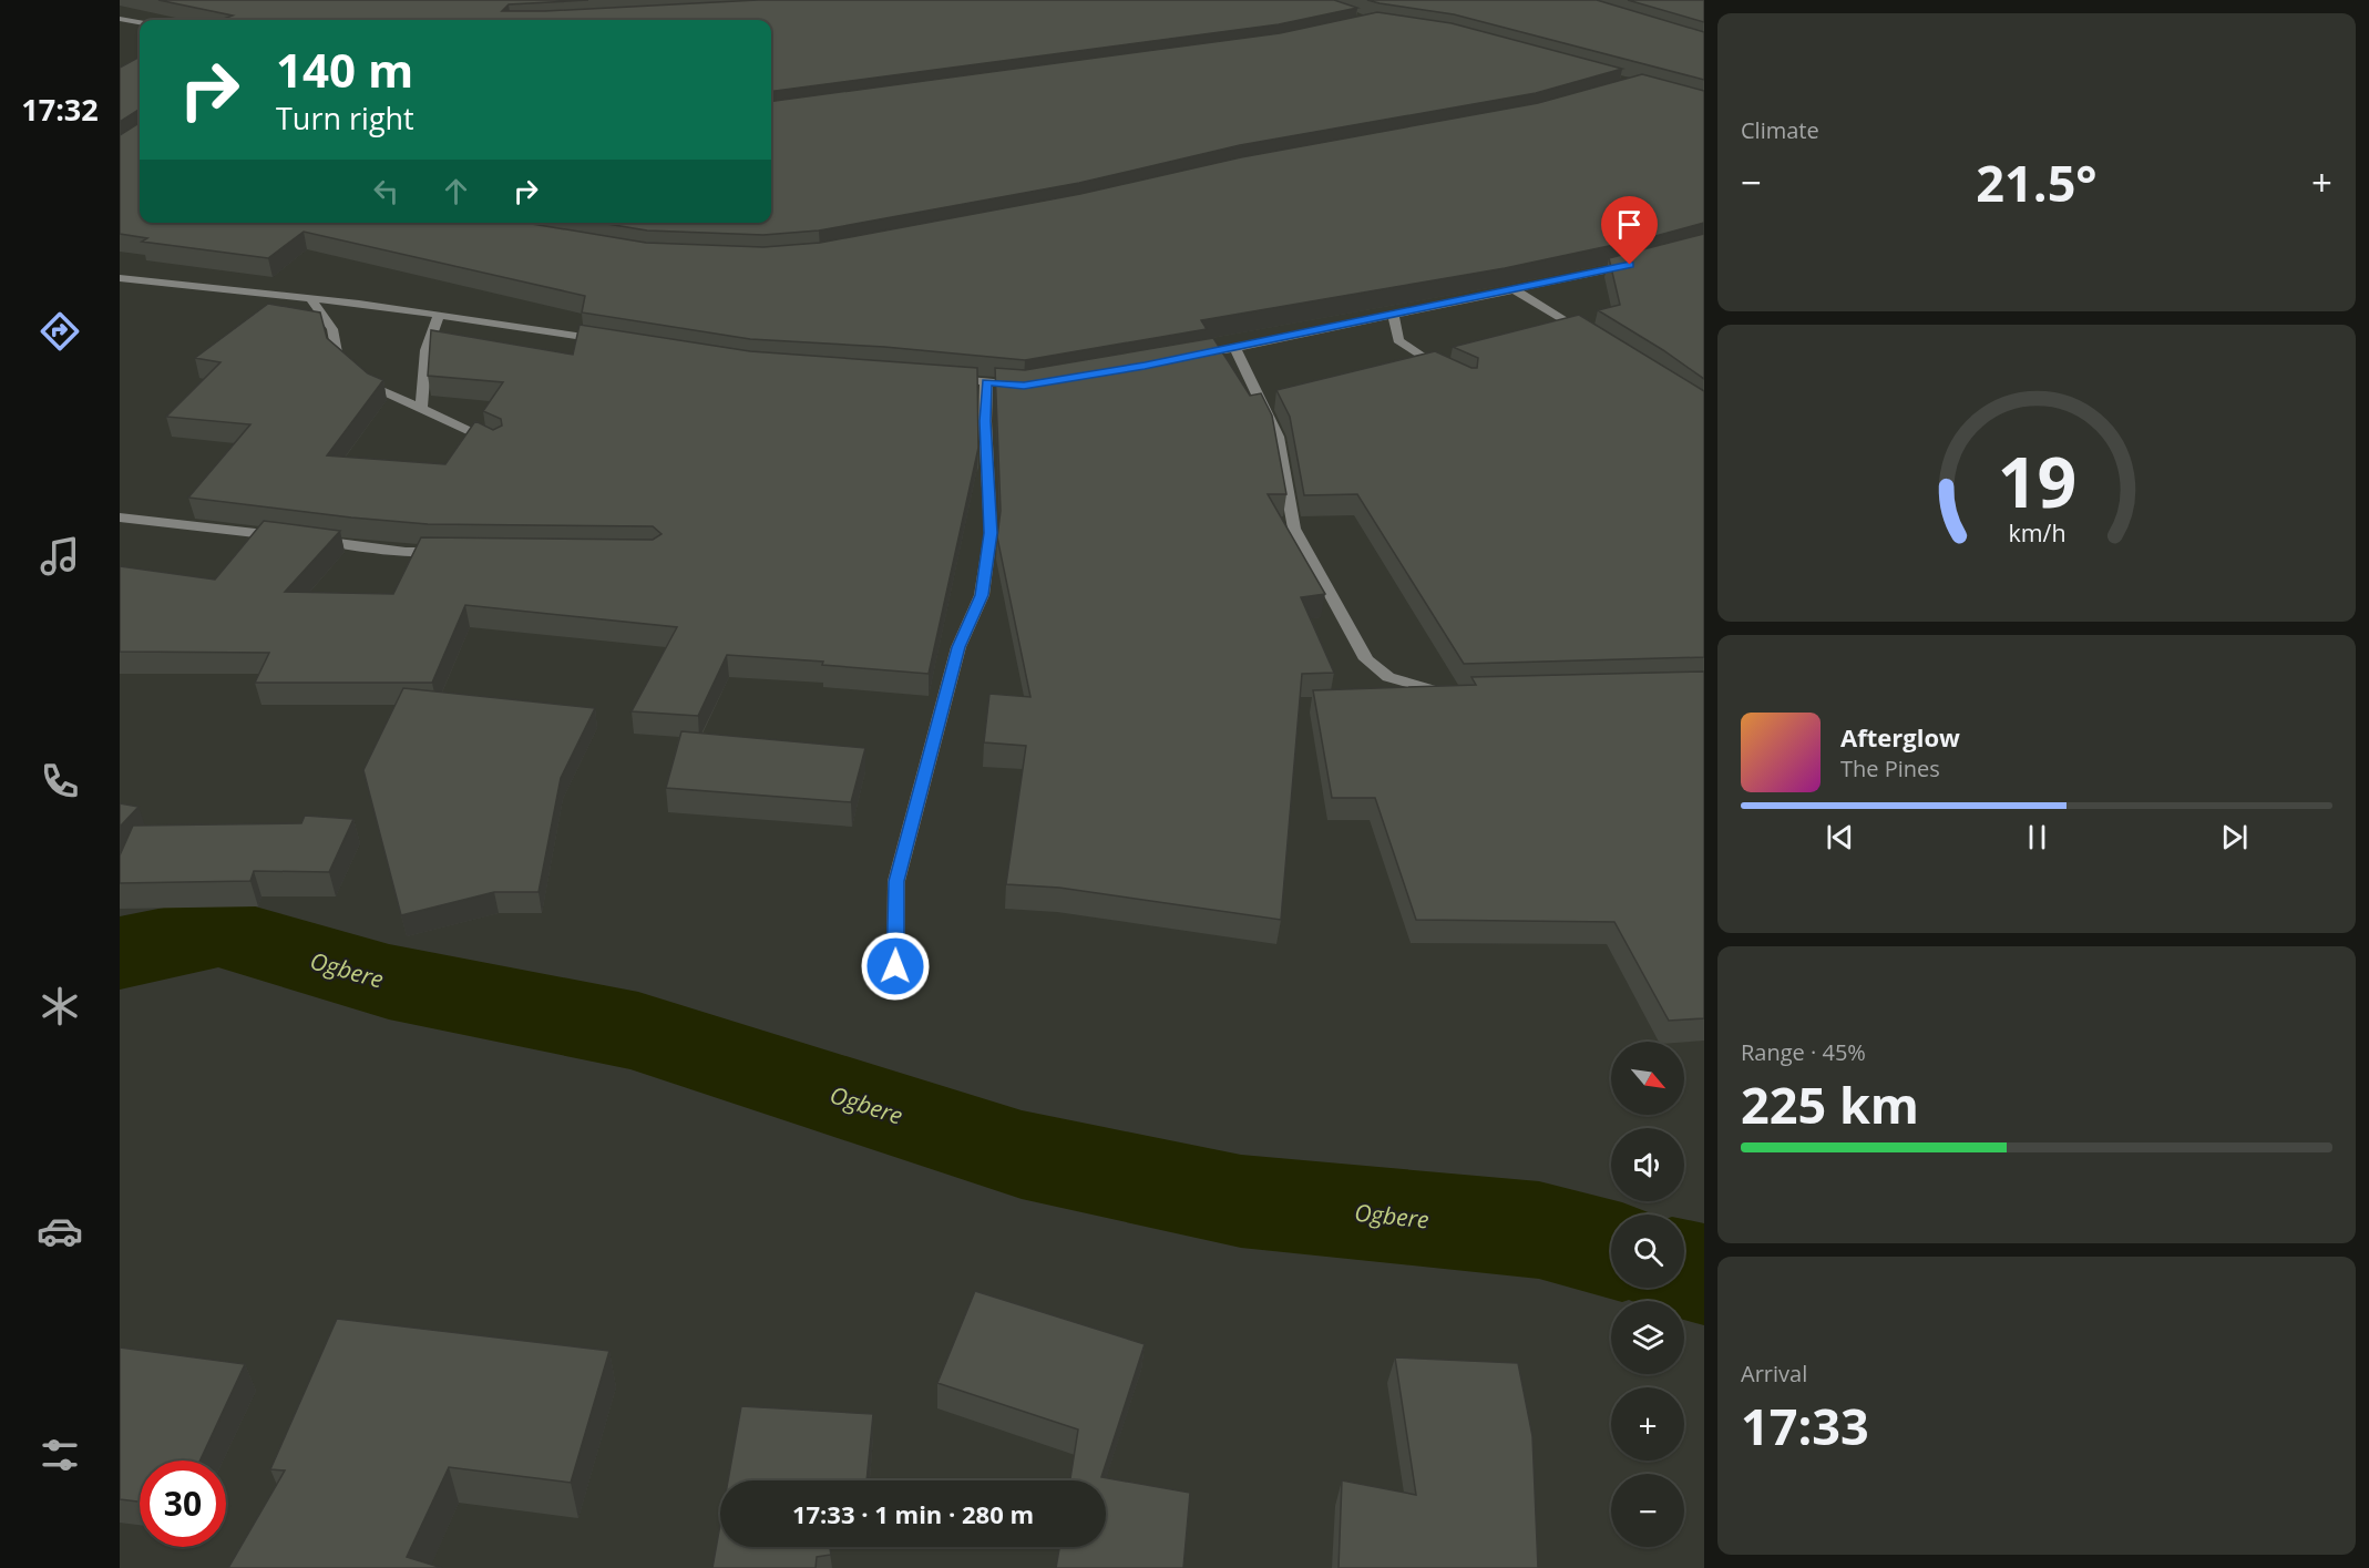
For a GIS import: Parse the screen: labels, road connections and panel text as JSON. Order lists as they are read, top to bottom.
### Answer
{
  "water": ["Ogbere"],
  "north": "bottom right",
  "page": {
    "tabs": "17:32",
    "tile": [
      "Climate",
      ["Range · 45%", "225 km"],
      ["Arrival", "17:33"]
    ],
    "turn": ["140 m", "Turn right"],
    "heat": ["−", "21.5°", "+"],
    "song": ["Afterglow", "The Pines"],
    "map_buttons": ["+", "−"],
    "limit": "30",
    "trip": "17:33 · 1 min · 280 m",
    "gauge": ["19", "km/h"]
  }
}
